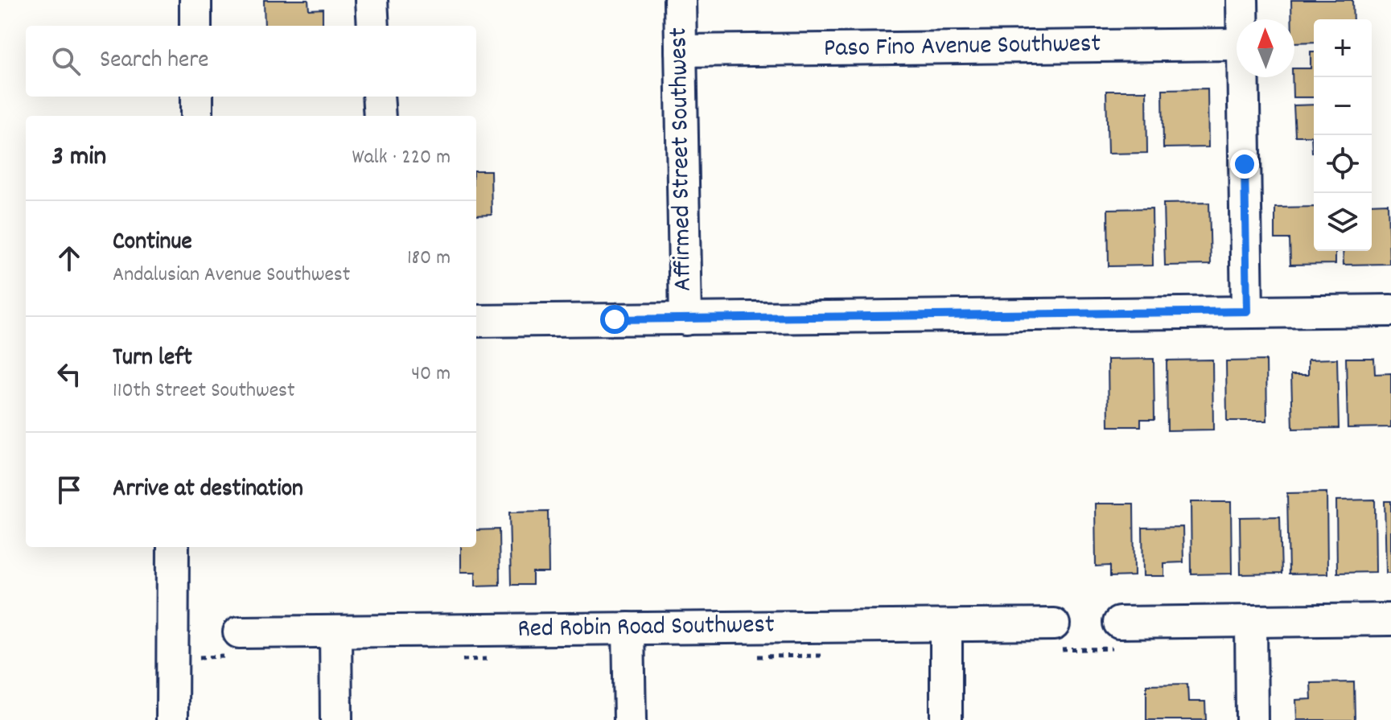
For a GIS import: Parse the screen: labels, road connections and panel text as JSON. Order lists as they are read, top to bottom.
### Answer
{
  "streets": {
    "street": ["Paso Fino Avenue Southwest", "Affirmed Street Southwest", "Red Robin Road Southwest"]
  },
  "crossings": [
    ["Paso Fino Avenue Southwest", "Affirmed Street Southwest"]
  ],
  "north": "top",
  "page": {
    "map_buttons": ["+", "−"],
    "search": "Search here",
    "heading": ["3 min", "Walk · 220 m"],
    "list": [
      ["Continue", "Andalusian Avenue Southwest", "180 m"],
      ["Turn left", "110th Street Southwest", "40 m"],
      "Arrive at destination"
    ]
  }
}
